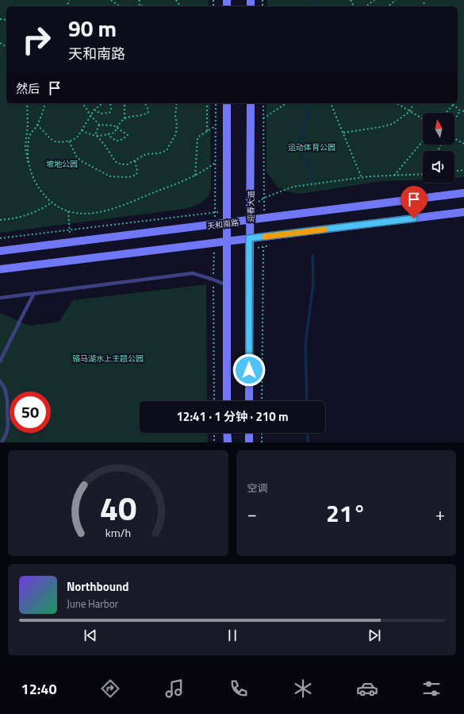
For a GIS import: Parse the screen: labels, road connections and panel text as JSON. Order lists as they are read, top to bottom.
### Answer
{
  "streets": {
    "street": ["迎春大道", "天和南路"]
  },
  "crossings": [
    ["迎春大道", "天和南路"]
  ],
  "parks": ["运动体育公园", "坡地公园", "骆马湖水上主题公园"],
  "north": "top",
  "page": {
    "turn": ["90 m", "天和南路"],
    "then": "然后",
    "limit": "50",
    "trip": "12:41 · 1 分钟 · 210 m",
    "tile": "空调",
    "heat": ["−", "21°", "+"],
    "song": ["Northbound", "June Harbor"],
    "tabs": "12:40",
    "gauge": ["40", "km/h"]
  }
}
